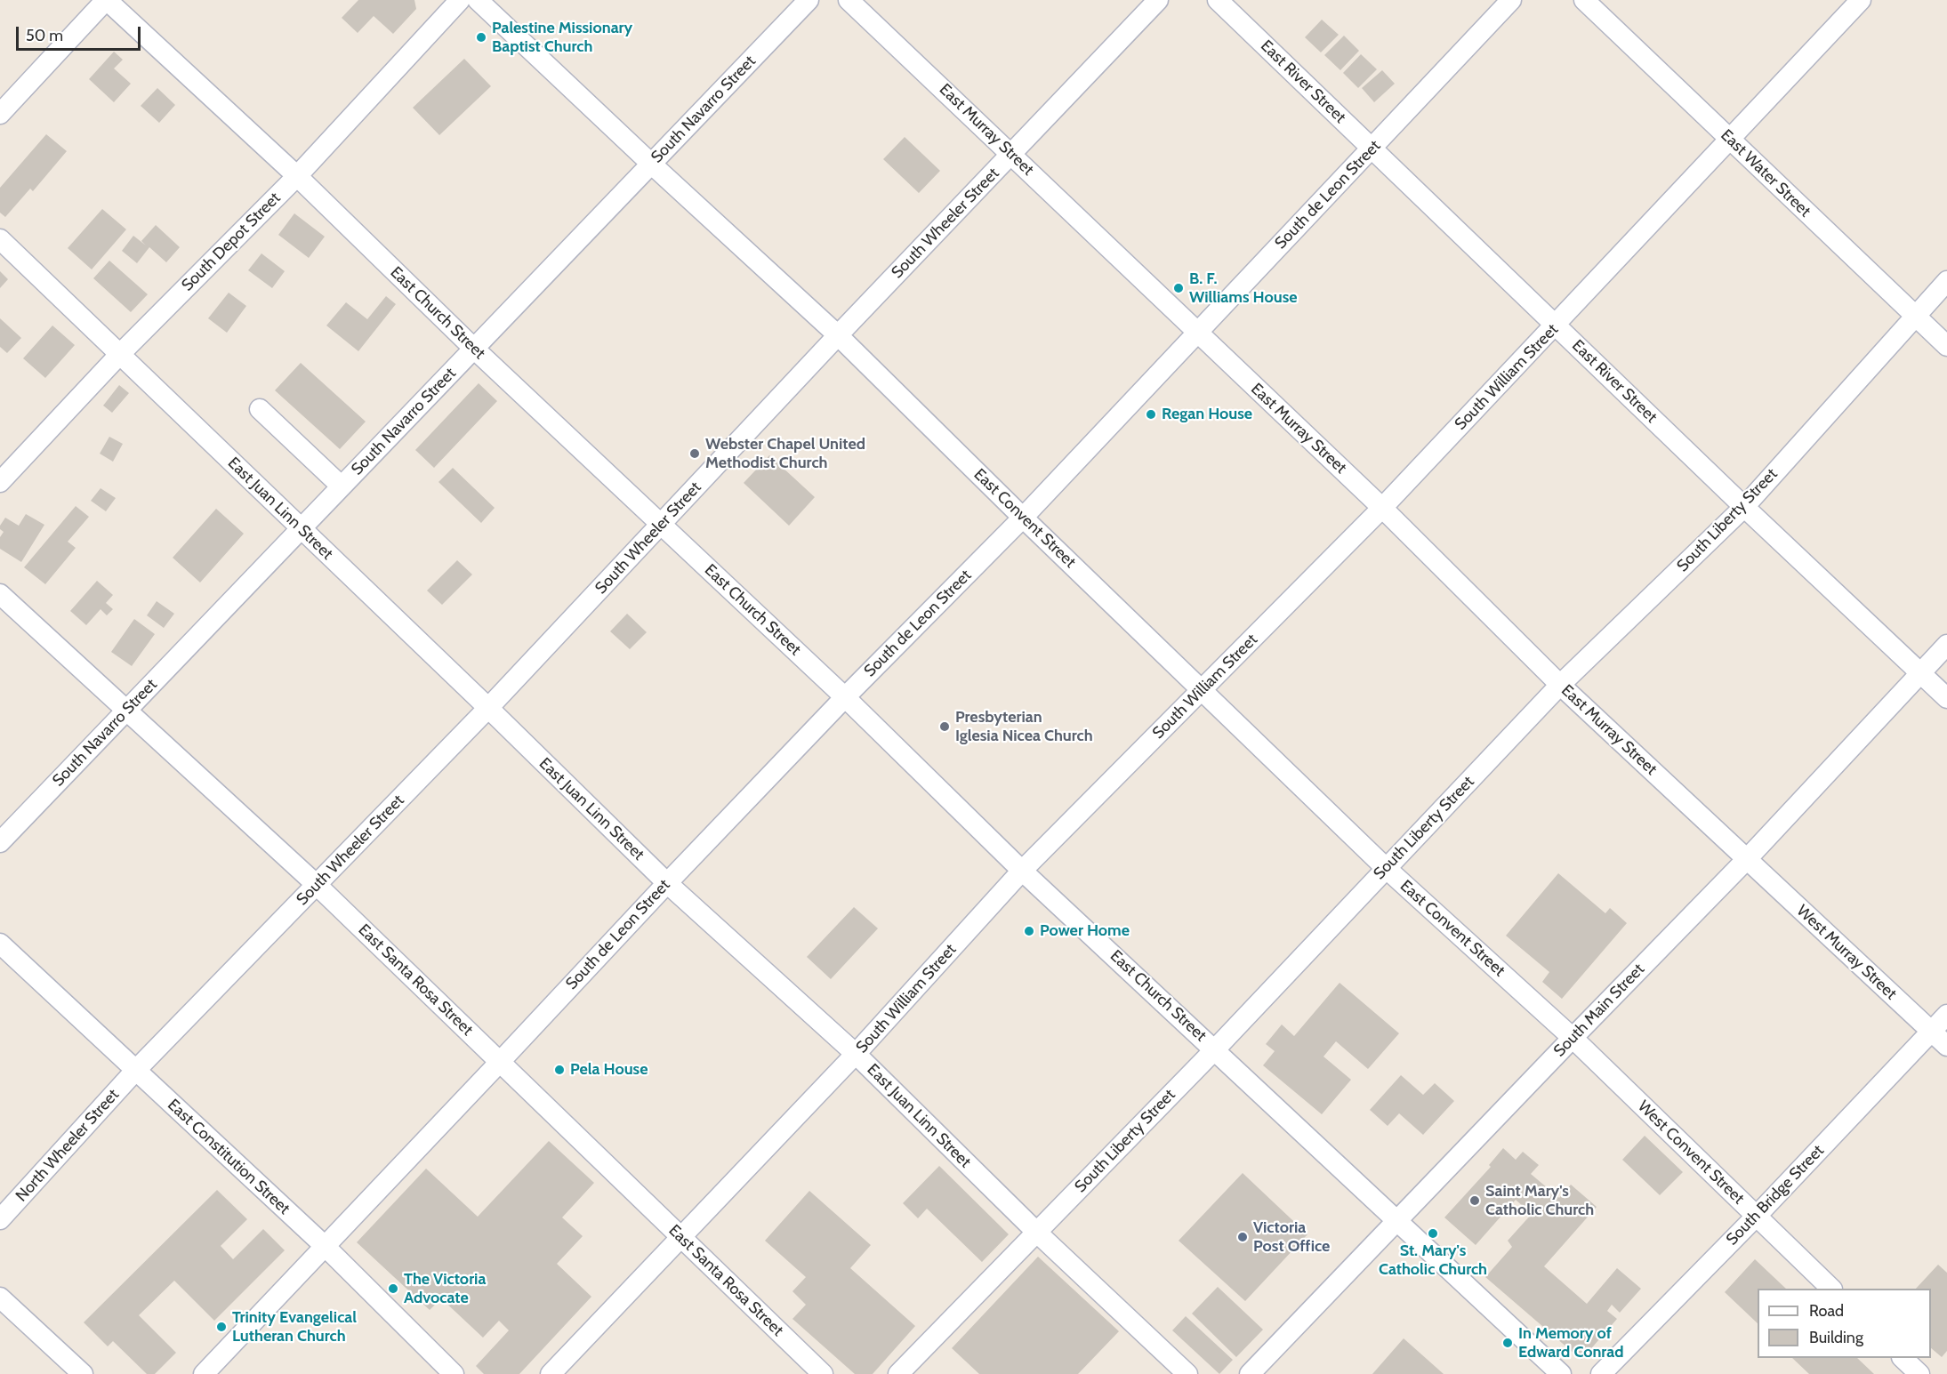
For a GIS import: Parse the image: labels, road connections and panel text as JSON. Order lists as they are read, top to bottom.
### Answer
{
  "streets": {
    "street": [
      "East River Street",
      "South Navarro Street",
      "East Murray Street",
      "East Water Street",
      "South de Leon Street",
      "South Wheeler Street",
      "South Depot Street",
      "East Church Street",
      "South William Street",
      "East Juan Linn Street",
      "East Convent Street",
      "South Liberty Street",
      "West Murray Street",
      "East Santa Rosa Street",
      "South Main Street",
      "North Wheeler Street",
      "West Convent Street",
      "East Constitution Street",
      "South Bridge Street"
    ]
  },
  "crossings": [
    ["East River Street", "South de Leon Street"],
    ["East River Street", "South William Street"],
    ["East River Street", "South Liberty Street"],
    ["East River Street", "South Main Street"],
    ["South Navarro Street", "East Church Street"],
    ["South Navarro Street", "East Juan Linn Street"],
    ["South Navarro Street", "East Convent Street"],
    ["South Navarro Street", "East Santa Rosa Street"],
    ["East Murray Street", "South de Leon Street"],
    ["East Murray Street", "South Wheeler Street"],
    ["East Murray Street", "South William Street"],
    ["East Murray Street", "South Liberty Street"],
    ["East Murray Street", "West Murray Street"],
    ["East Murray Street", "South Main Street"],
    ["East Water Street", "South William Street"],
    ["East Water Street", "South Liberty Street"],
    ["South de Leon Street", "East Church Street"],
    ["South de Leon Street", "East Juan Linn Street"],
    ["South de Leon Street", "East Convent Street"],
    ["South de Leon Street", "East Santa Rosa Street"],
    ["South de Leon Street", "East Constitution Street"],
    ["South Wheeler Street", "East Church Street"],
    ["South Wheeler Street", "East Juan Linn Street"],
    ["South Wheeler Street", "East Convent Street"],
    ["South Wheeler Street", "East Santa Rosa Street"],
    ["South Wheeler Street", "North Wheeler Street"],
    ["South Wheeler Street", "East Constitution Street"],
    ["South Depot Street", "East Church Street"],
    ["South Depot Street", "East Juan Linn Street"],
    ["East Church Street", "South William Street"],
    ["East Church Street", "South Liberty Street"],
    ["East Church Street", "South Main Street"],
    ["South William Street", "East Juan Linn Street"],
    ["South William Street", "East Convent Street"],
    ["South William Street", "East Santa Rosa Street"],
    ["East Juan Linn Street", "South Liberty Street"],
    ["East Convent Street", "South Liberty Street"],
    ["East Convent Street", "South Main Street"],
    ["East Convent Street", "West Convent Street"],
    ["West Murray Street", "South Main Street"],
    ["West Murray Street", "South Bridge Street"],
    ["South Main Street", "West Convent Street"],
    ["North Wheeler Street", "East Constitution Street"],
    ["West Convent Street", "South Bridge Street"]
  ],
  "places": [
    "Palestine Missionary Baptist Church",
    "B. F. Williams House",
    "Regan House",
    "Webster Chapel United Methodist Church",
    "Presbyterian Iglesia Nicea Church",
    "Power Home",
    "Pela House",
    "Saint Mary's Catholic Church",
    "St. Mary's Catholic Church",
    "Victoria Post Office",
    "The Victoria Advocate",
    "Trinity Evangelical Lutheran Church",
    "In Memory of Edward Conrad"
  ],
  "legend": ["Road", "Building"],
  "scale_bar": "50 m"
}
